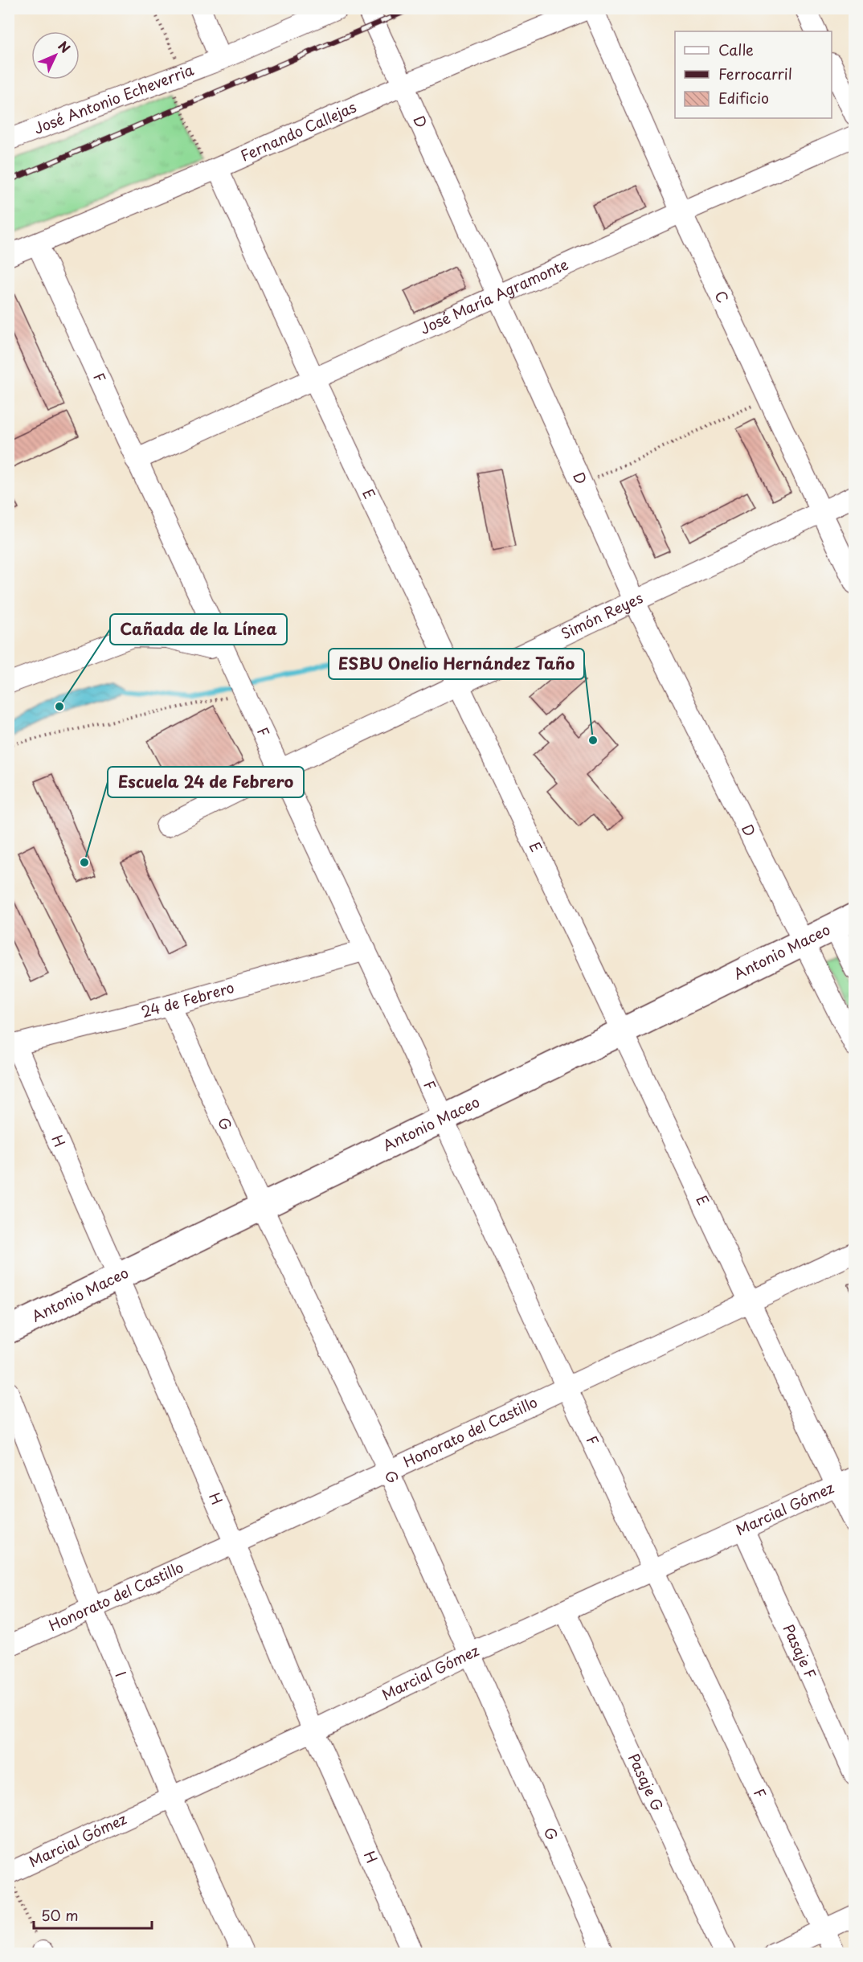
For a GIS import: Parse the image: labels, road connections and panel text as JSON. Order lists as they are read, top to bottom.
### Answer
{
  "streets": {
    "main road": ["Antonio Maceo"],
    "street": [
      "José Antonio Echeverria",
      "D",
      "Fernando Callejas",
      "José María Agramonte",
      "C",
      "F",
      "E",
      "Simón Reyes",
      "24 de Febrero",
      "G",
      "H",
      "Honorato del Castillo",
      "Marcial Gómez",
      "Pasaje F",
      "I",
      "Pasaje G"
    ]
  },
  "crossings": [
    ["D", "Fernando Callejas"],
    ["D", "José María Agramonte"],
    ["D", "Simón Reyes"],
    ["D", "Antonio Maceo"],
    ["Fernando Callejas", "C"],
    ["Fernando Callejas", "F"],
    ["Fernando Callejas", "E"],
    ["José María Agramonte", "C"],
    ["José María Agramonte", "F"],
    ["José María Agramonte", "E"],
    ["C", "Simón Reyes"],
    ["F", "Simón Reyes"],
    ["F", "Antonio Maceo"],
    ["F", "24 de Febrero"],
    ["F", "Honorato del Castillo"],
    ["F", "Marcial Gómez"],
    ["E", "Simón Reyes"],
    ["E", "Antonio Maceo"],
    ["E", "Honorato del Castillo"],
    ["E", "Marcial Gómez"],
    ["Antonio Maceo", "G"],
    ["Antonio Maceo", "H"],
    ["24 de Febrero", "G"],
    ["24 de Febrero", "H"],
    ["G", "Honorato del Castillo"],
    ["G", "Marcial Gómez"],
    ["H", "Honorato del Castillo"],
    ["H", "Marcial Gómez"],
    ["Honorato del Castillo", "I"],
    ["Marcial Gómez", "Pasaje F"],
    ["Marcial Gómez", "I"],
    ["Marcial Gómez", "Pasaje G"]
  ],
  "places": ["Cañada de la Línea", "ESBU Onelio Hernández Taño", "Escuela 24 de Febrero"],
  "legend": ["Calle", "Ferrocarril", "Edificio"],
  "scale_bar": "50 m",
  "north": "top right"
}
